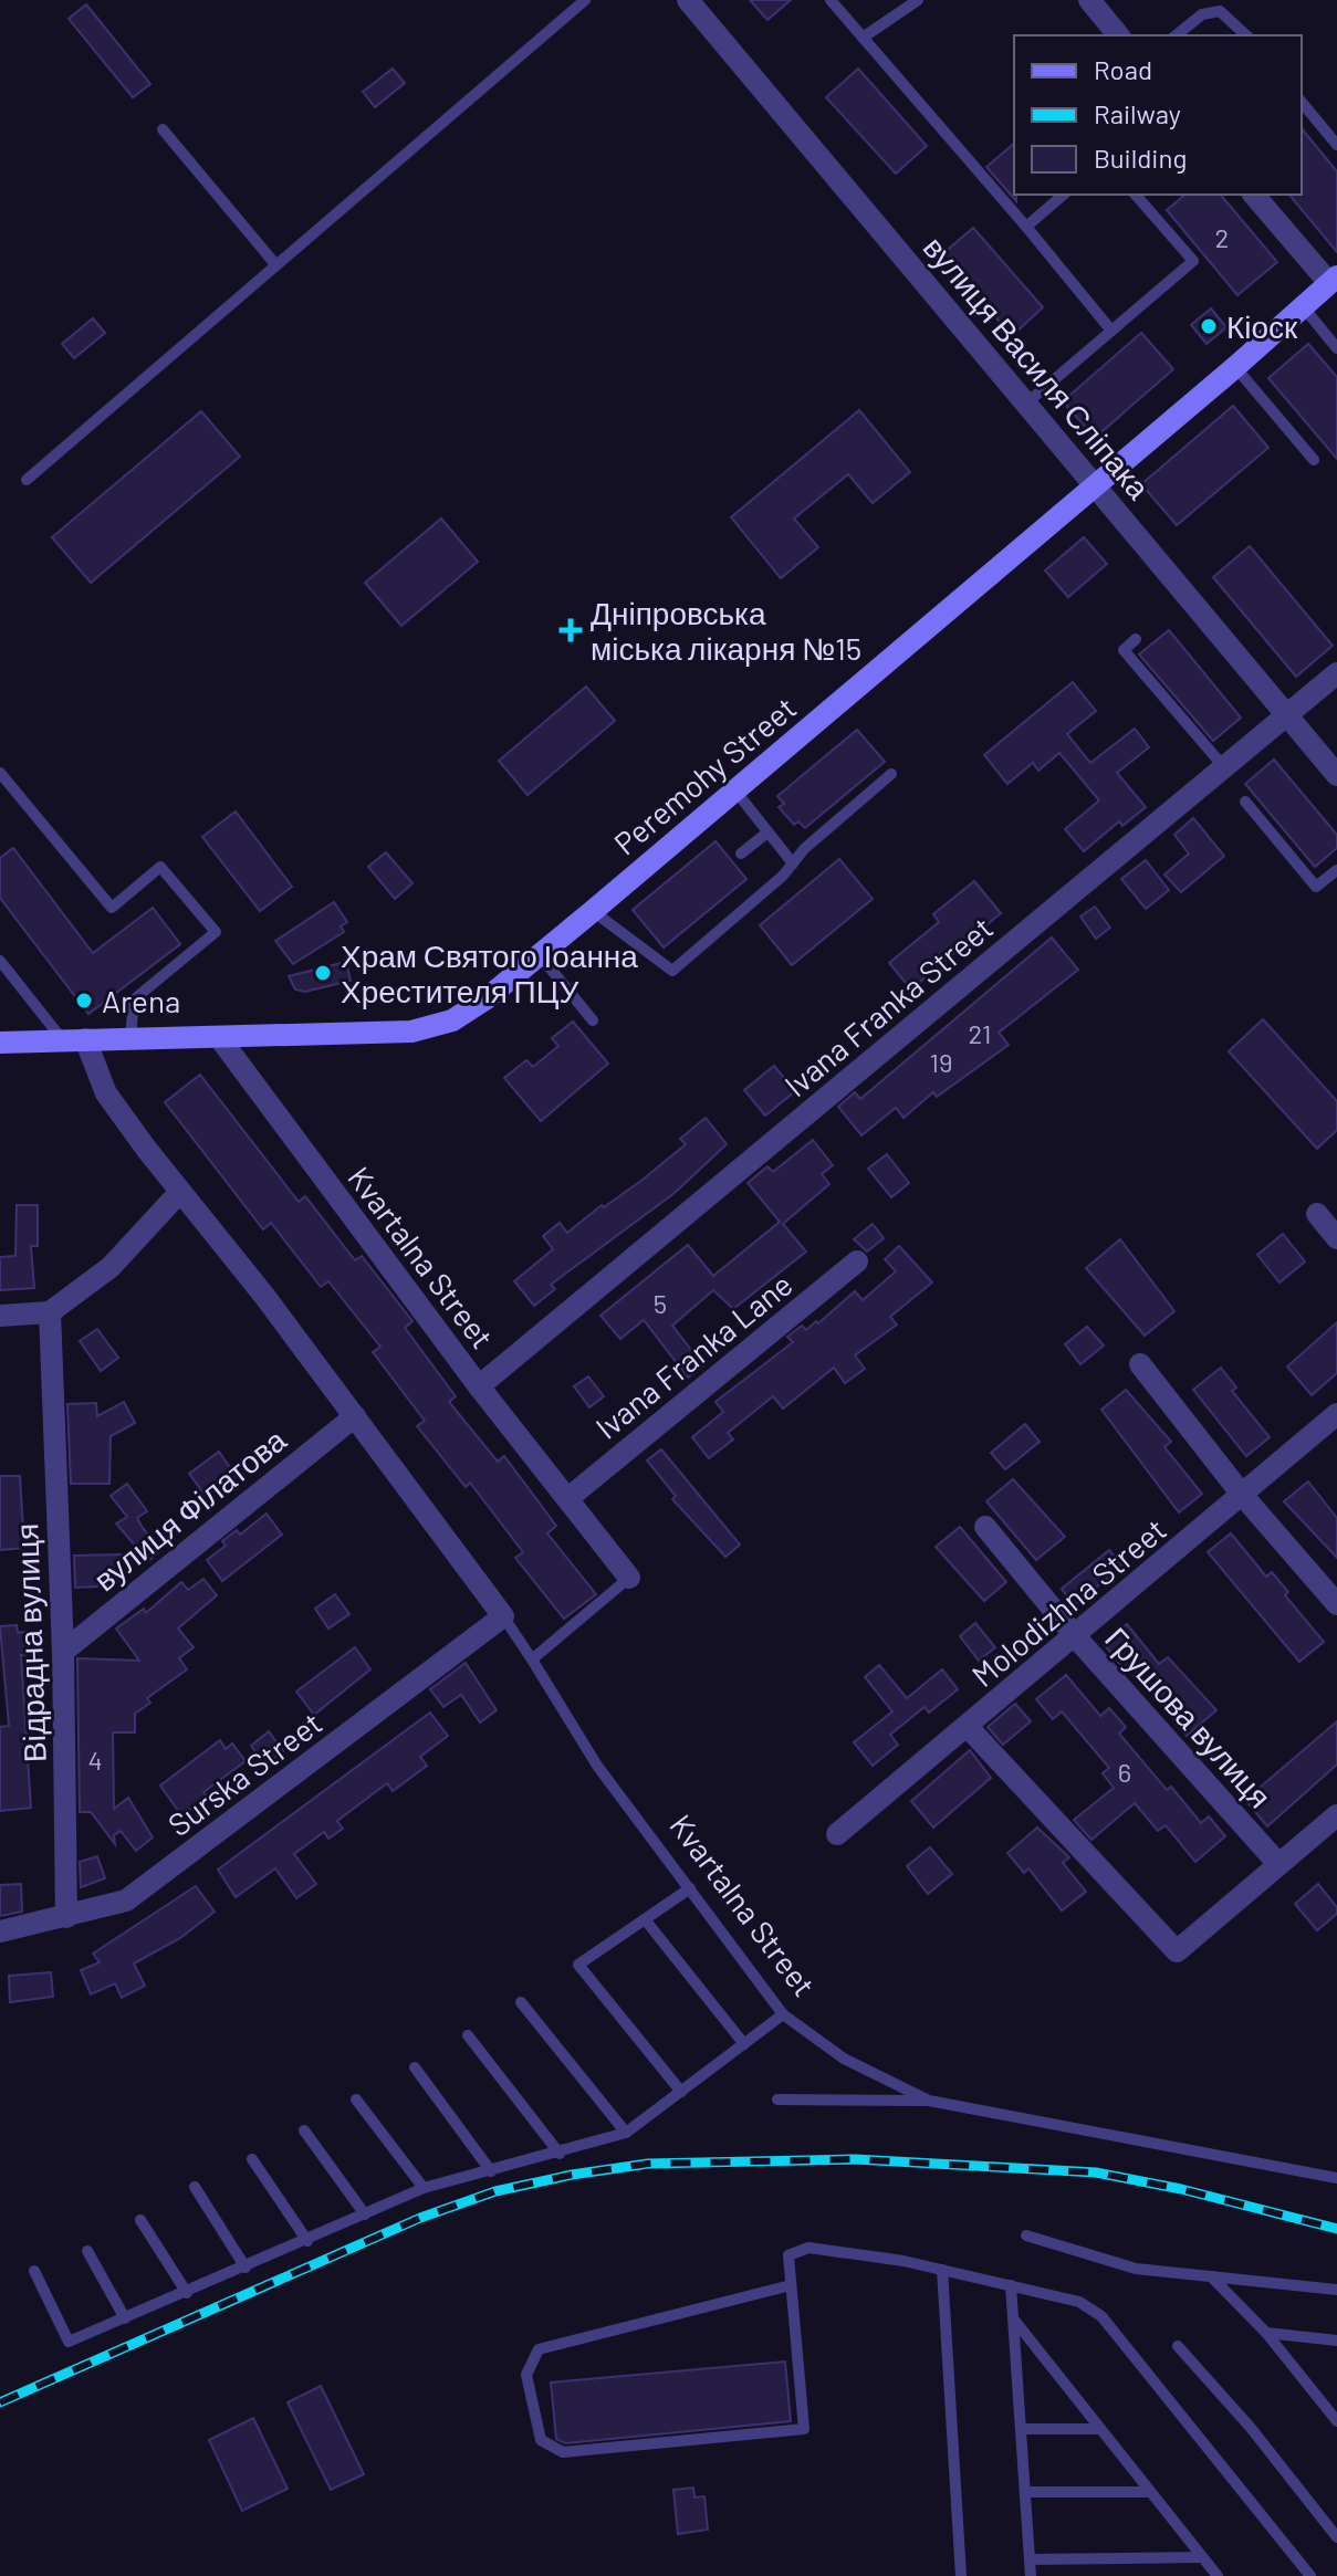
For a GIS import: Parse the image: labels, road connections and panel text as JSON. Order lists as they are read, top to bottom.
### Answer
{
  "streets": {
    "street": [
      "вулиця Василя Сліпака",
      "Peremohy Street",
      "Ivana Franka Street",
      "Kvartalna Street",
      "Ivana Franka Lane",
      "вулиця Філатова",
      "Molodizhna Street",
      "Відрадна вулиця",
      "Грушова вулиця",
      "Surska Street"
    ]
  },
  "crossings": [
    ["вулиця Василя Сліпака", "Peremohy Street"],
    ["вулиця Василя Сліпака", "Ivana Franka Street"],
    ["Peremohy Street", "Kvartalna Street"],
    ["Ivana Franka Street", "Kvartalna Street"],
    ["Kvartalna Street", "Ivana Franka Lane"],
    ["Kvartalna Street", "вулиця Філатова"],
    ["Kvartalna Street", "Surska Street"],
    ["вулиця Філатова", "Відрадна вулиця"],
    ["Molodizhna Street", "Грушова вулиця"],
    ["Відрадна вулиця", "Surska Street"]
  ],
  "places": {
    "other": ["Кіоск", "Храм Святого Іоанна Хрестителя ПЦУ", "Arena"],
    "health": ["Дніпровська міська лікарня №15"]
  },
  "house_numbers": [
    "2",
    "21",
    "19",
    "5",
    "4",
    "6"
  ],
  "legend": ["Road", "Railway", "Building"]
}
